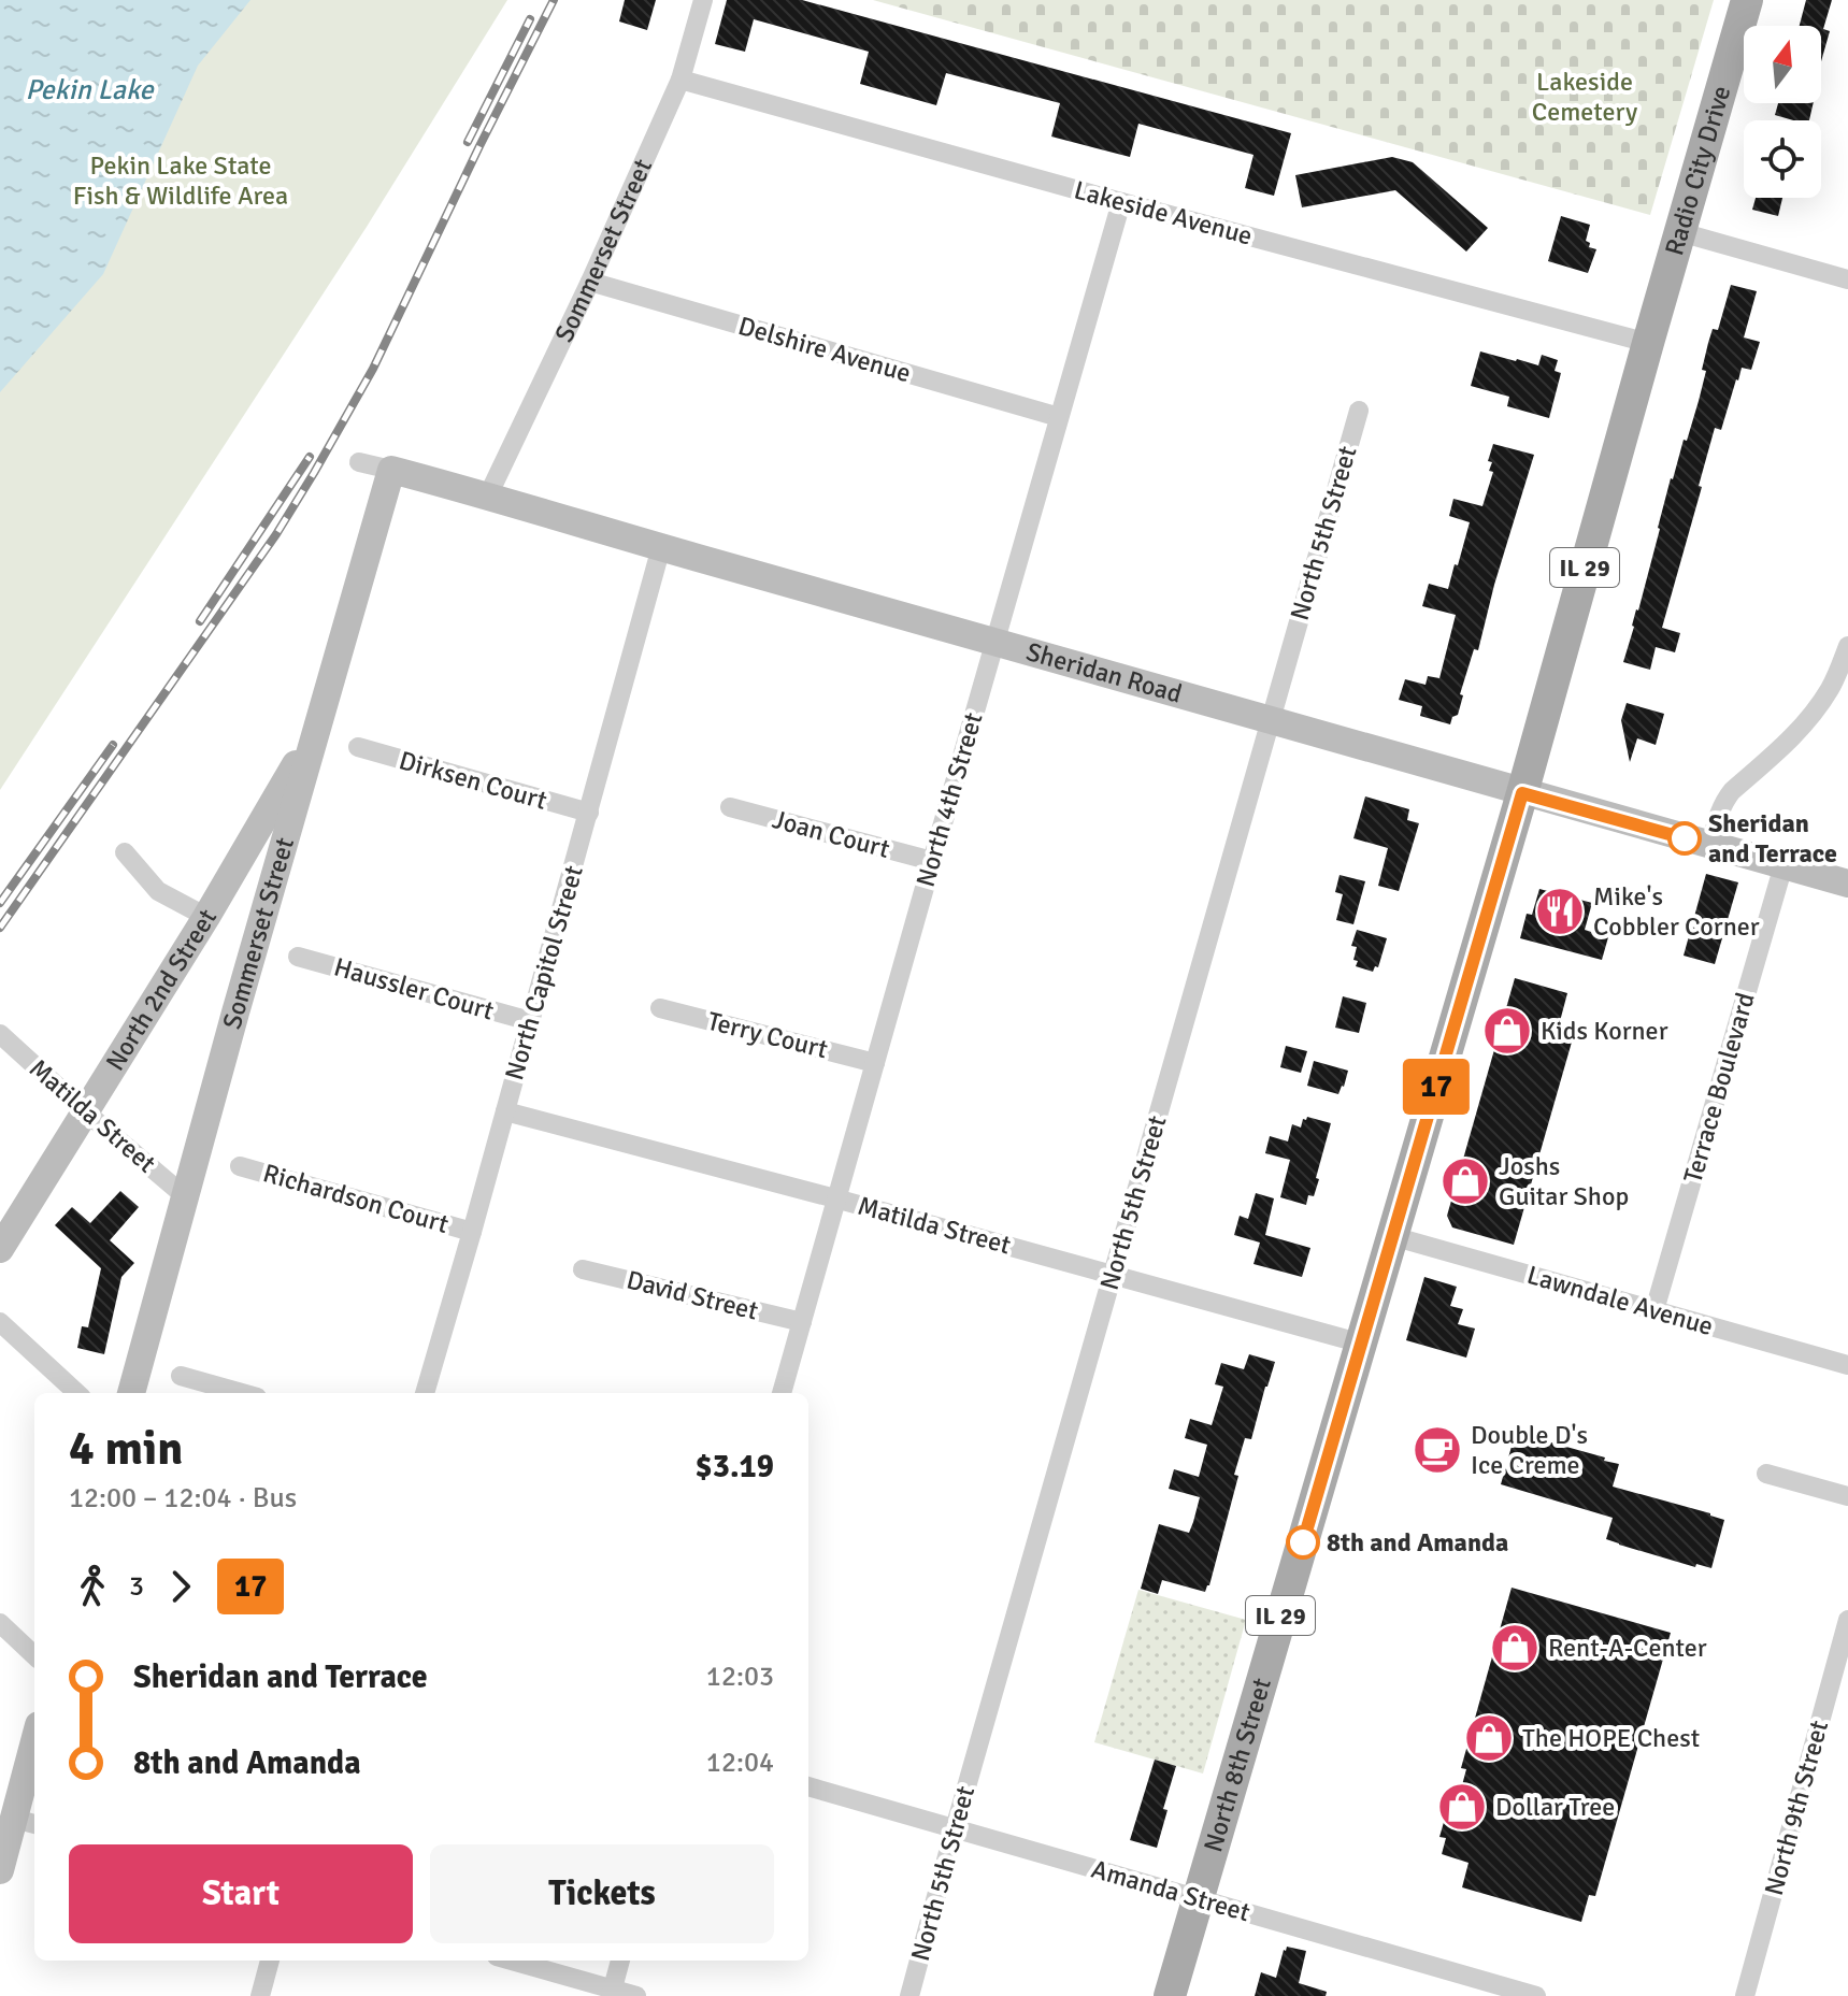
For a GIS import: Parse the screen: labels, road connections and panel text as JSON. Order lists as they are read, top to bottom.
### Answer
{
  "streets": {
    "main road": [
      "Radio City Drive",
      "Sommerset Street",
      "IL 29",
      "Sheridan Road",
      "North 2nd Street",
      "North 8th Street"
    ],
    "street": [
      "Lakeside Avenue",
      "Delshire Avenue",
      "North 5th Street",
      "Dirksen Court",
      "North 4th Street",
      "Joan Court",
      "North Capitol Street",
      "Haussler Court",
      "Terry Court",
      "Terrace Boulevard",
      "Matilda Street",
      "Richardson Court",
      "David Street",
      "Lawndale Avenue",
      "North 9th Street",
      "Amanda Street"
    ]
  },
  "crossings": [
    ["Radio City Drive", "Lakeside Avenue"],
    ["Radio City Drive", "North 8th Street"],
    ["Lakeside Avenue", "Sommerset Street"],
    ["Lakeside Avenue", "North 4th Street"],
    ["Lakeside Avenue", "North 8th Street"],
    ["Sommerset Street", "Delshire Avenue"],
    ["Sommerset Street", "Sheridan Road"],
    ["Sommerset Street", "North 2nd Street"],
    ["Sommerset Street", "Matilda Street"],
    ["Delshire Avenue", "North 4th Street"],
    ["North 5th Street", "Sheridan Road"],
    ["North 5th Street", "Matilda Street"],
    ["North 5th Street", "Amanda Street"],
    ["Sheridan Road", "North 4th Street"],
    ["Sheridan Road", "North Capitol Street"],
    ["Sheridan Road", "Terrace Boulevard"],
    ["Sheridan Road", "North 8th Street"],
    ["Dirksen Court", "North Capitol Street"],
    ["North 4th Street", "Joan Court"],
    ["North 4th Street", "Terry Court"],
    ["North 4th Street", "Matilda Street"],
    ["North 4th Street", "David Street"],
    ["North Capitol Street", "Haussler Court"],
    ["North Capitol Street", "Matilda Street"],
    ["North Capitol Street", "Richardson Court"],
    ["North 2nd Street", "Matilda Street"],
    ["Terrace Boulevard", "Lawndale Avenue"],
    ["Matilda Street", "North 8th Street"],
    ["Lawndale Avenue", "North 8th Street"],
    ["North 8th Street", "Amanda Street"]
  ],
  "water": ["Pekin Lake"],
  "parks": ["Lakeside Cemetery", "Pekin Lake State Fish & Wildlife Area"],
  "places": {
    "other": ["Sheridan and Terrace", "8th and Amanda"],
    "restaurant": ["Mike's Cobbler Corner"],
    "shop": [
      "Kids Korner",
      "Joshs Guitar Shop",
      "Rent-A-Center",
      "The HOPE Chest",
      "Dollar Tree"
    ],
    "cafe": ["Double D's Ice Creme"]
  },
  "lines": ["bus line 17"],
  "north": "top",
  "page": {
    "on_map": "17",
    "heading": ["4 min", "12:00 – 12:04 · Bus", "$3.19"],
    "legs": ["3", "17"],
    "list": [
      {
        "name": "Sheridan and Terrace",
        "value": "12:03"
      },
      {
        "name": "8th and Amanda",
        "value": "12:04"
      }
    ],
    "buttons": ["Start", "Tickets"]
  }
}
